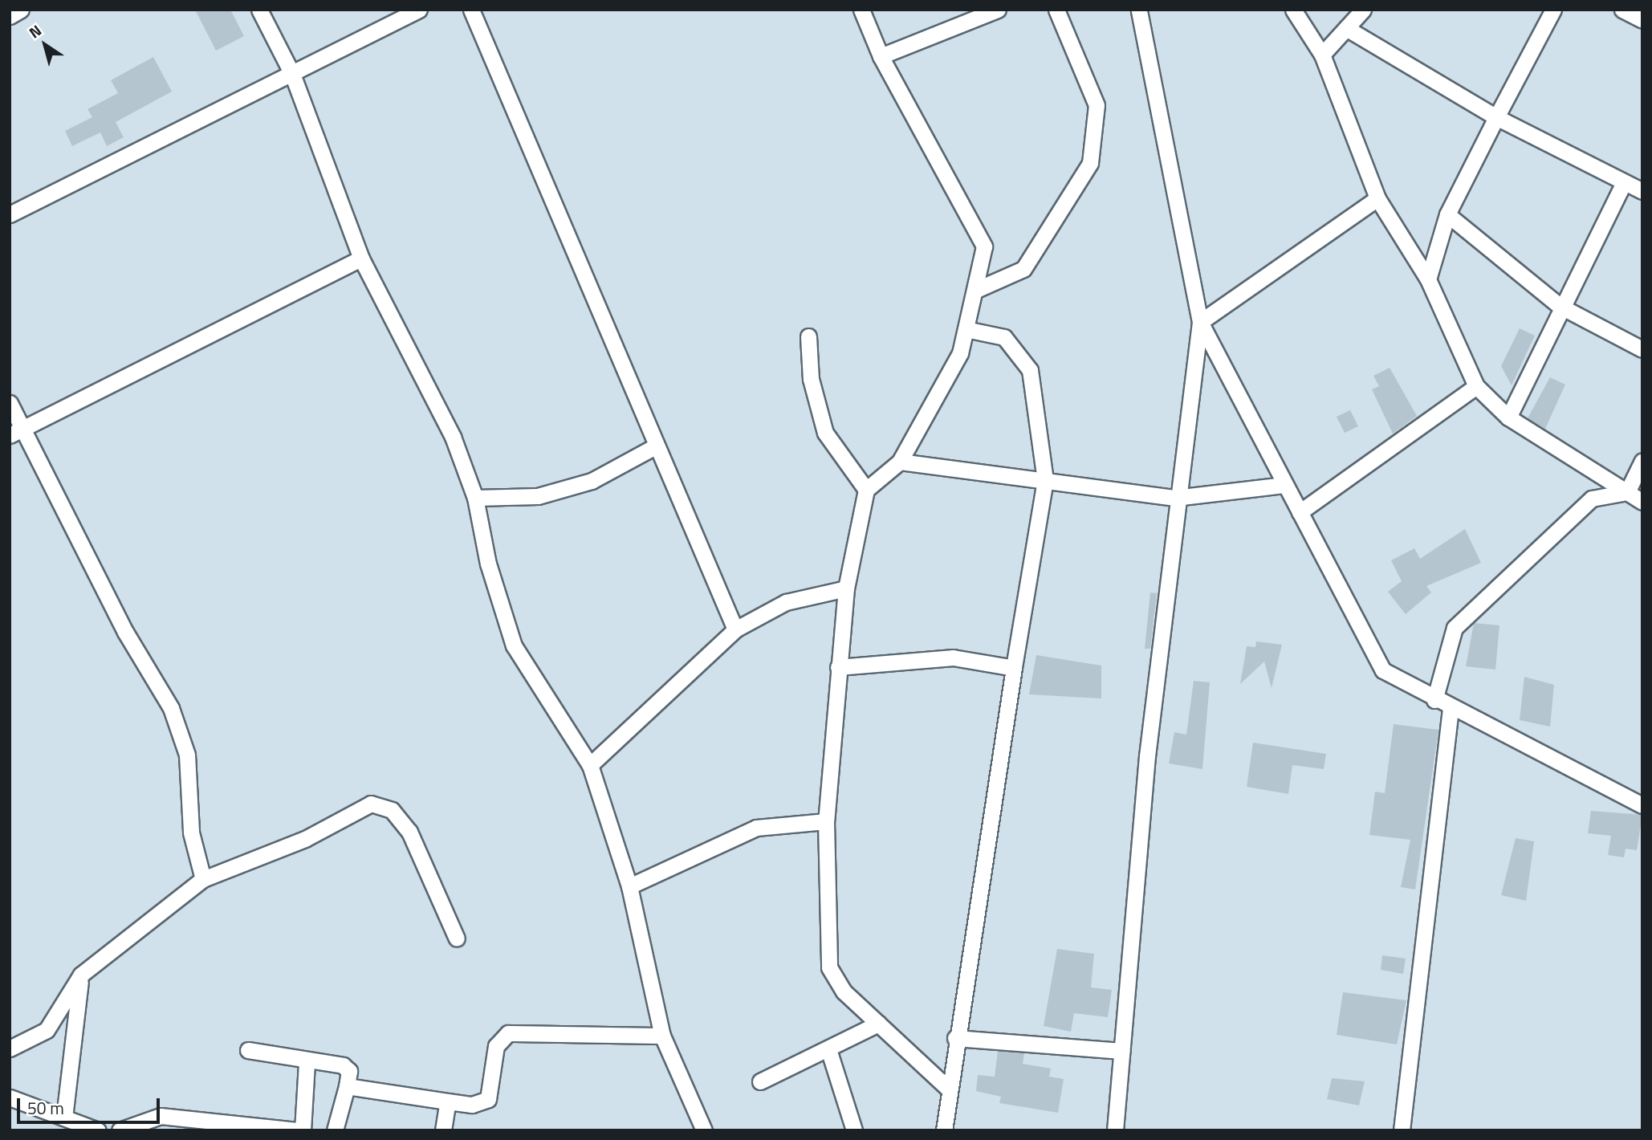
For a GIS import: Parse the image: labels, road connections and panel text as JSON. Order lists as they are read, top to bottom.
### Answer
{
  "scale_bar": "50 m",
  "north": "top left"
}
